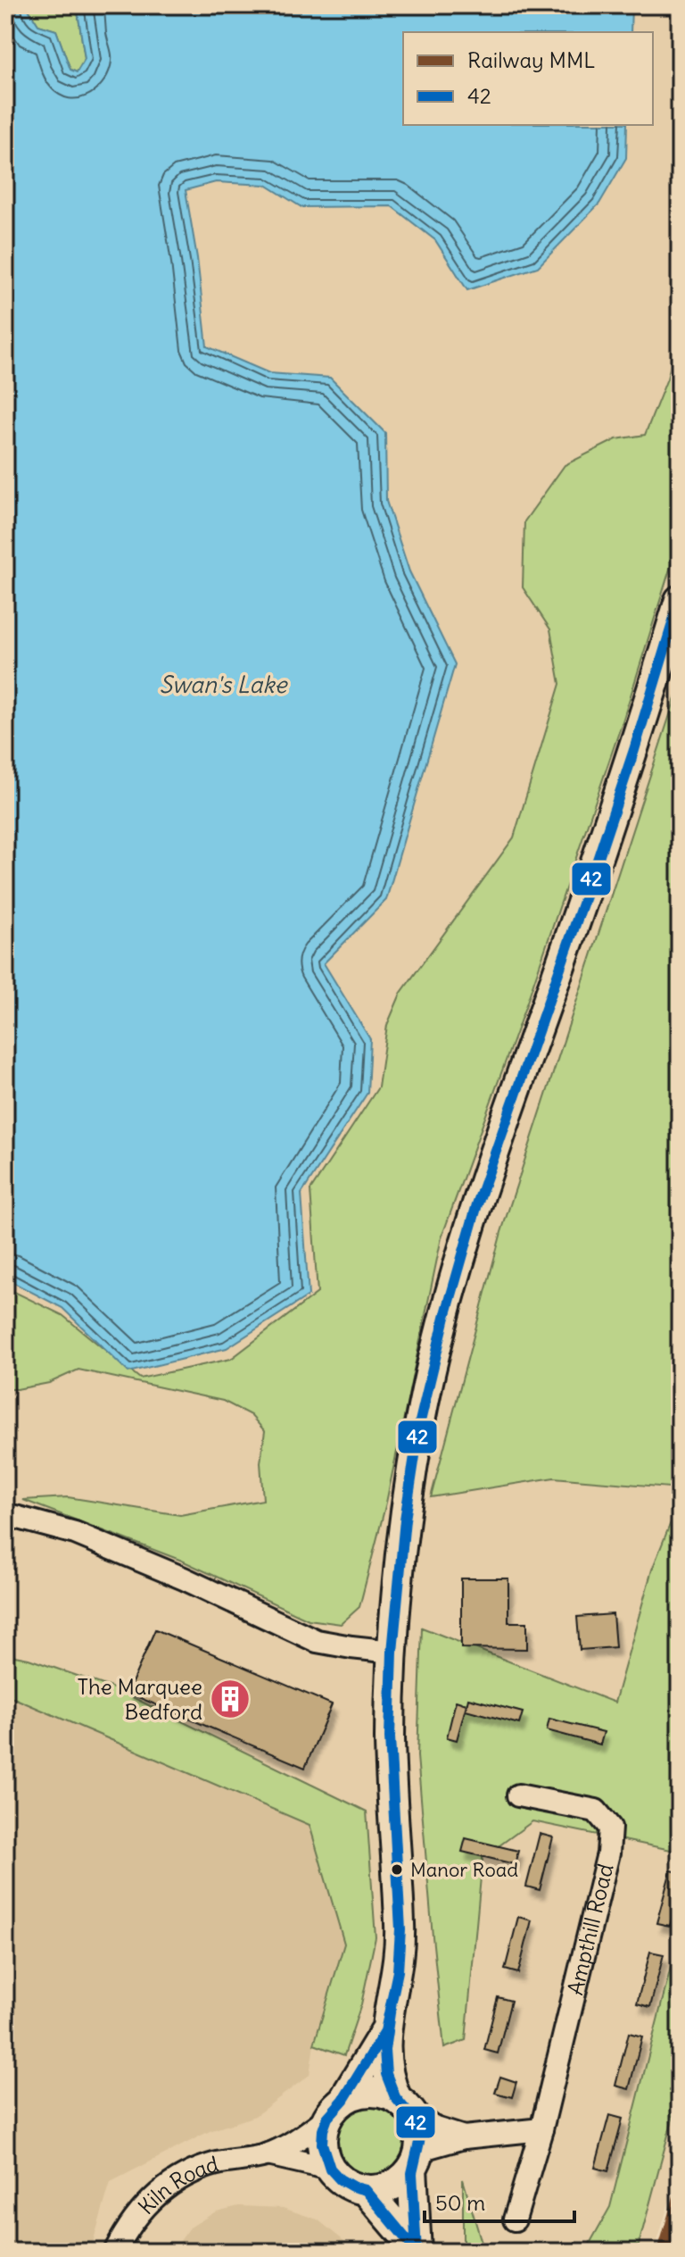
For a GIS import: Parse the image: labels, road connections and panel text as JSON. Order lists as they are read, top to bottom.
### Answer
{
  "streets": {
    "street": ["Ampthill Road", "Kiln Road"]
  },
  "water": ["Swan's Lake"],
  "places": {
    "building": ["The Marquee Bedford"],
    "other": ["Manor Road"]
  },
  "lines": ["transit line 42", "rail line MML"],
  "legend": ["Railway MML", "42"],
  "scale_bar": "50 m"
}
